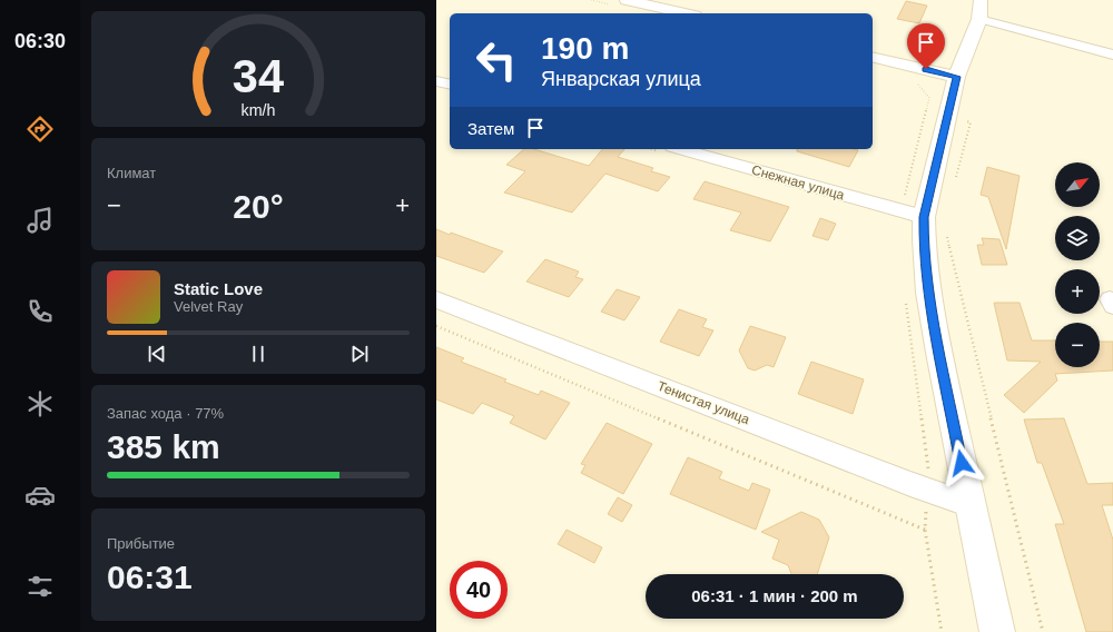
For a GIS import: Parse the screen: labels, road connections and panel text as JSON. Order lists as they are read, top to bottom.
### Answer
{
  "streets": {
    "street": ["Снежная улица", "Тенистая улица"]
  },
  "north": "top right",
  "page": {
    "tabs": "06:30",
    "turn": ["190 m", "Январская улица"],
    "then": "Затем",
    "tile": [
      "Климат",
      ["Запас хода · 77%", "385 km"],
      ["Прибытие", "06:31"]
    ],
    "map_buttons": ["+", "−"],
    "heat": ["−", "20°", "+"],
    "song": ["Static Love", "Velvet Ray"],
    "limit": "40",
    "trip": "06:31 · 1 мин · 200 m",
    "gauge": ["34", "km/h"]
  }
}
